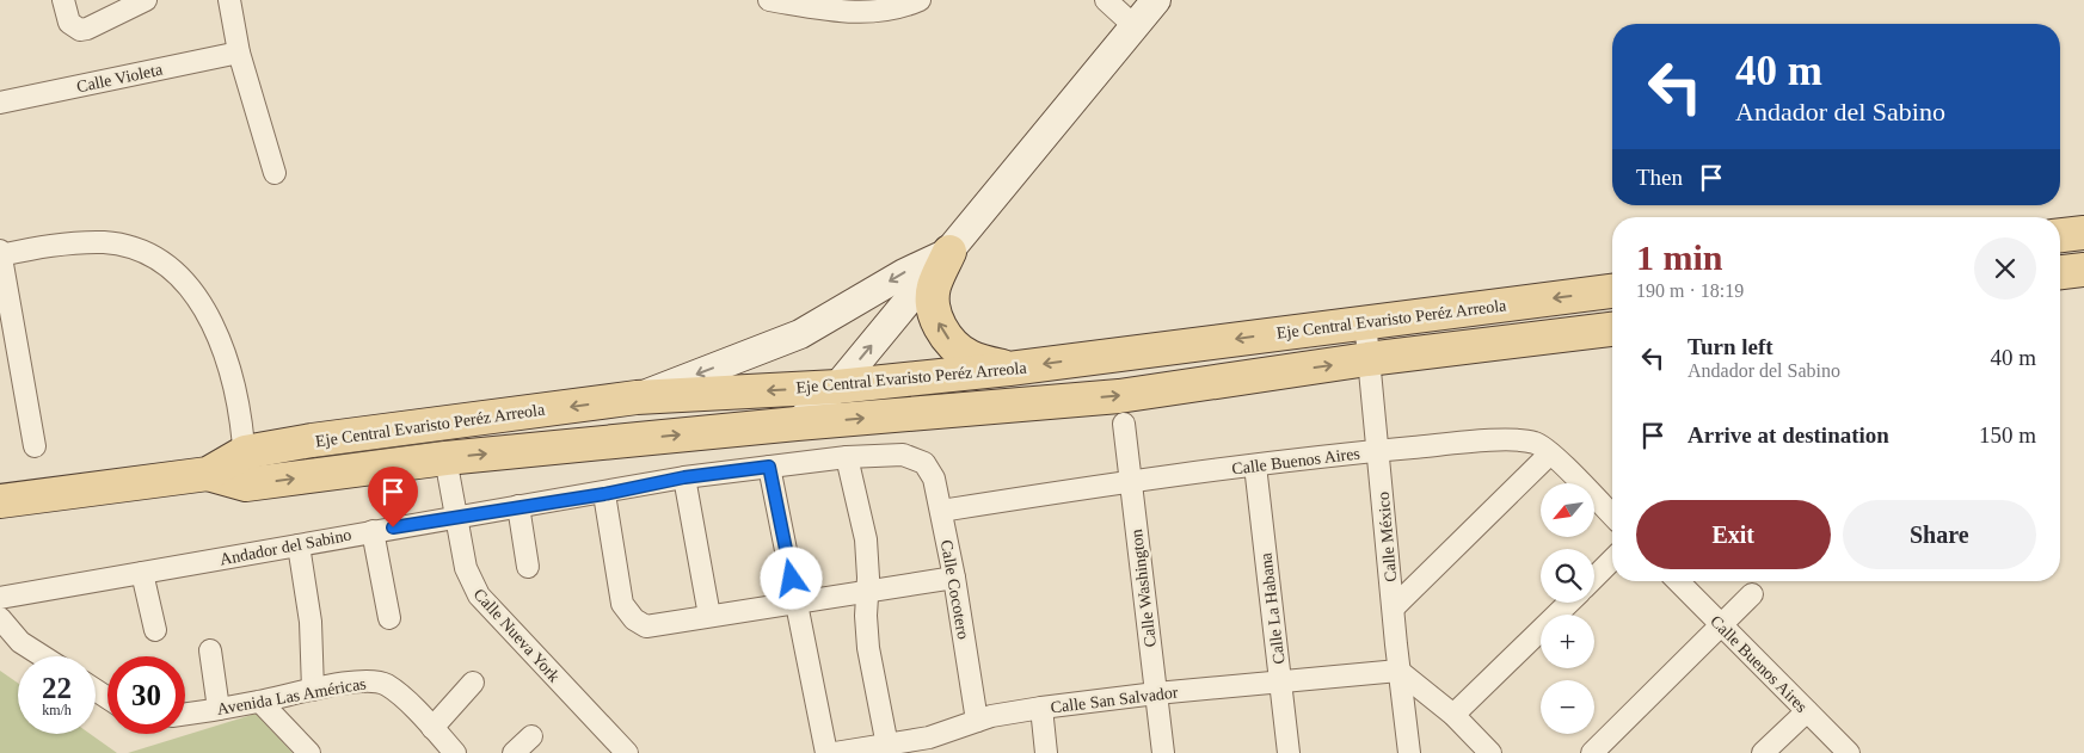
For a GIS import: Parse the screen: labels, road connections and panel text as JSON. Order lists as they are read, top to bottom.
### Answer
{
  "streets": {
    "main road": ["Eje Central Evaristo Peréz Arreola"],
    "street": [
      "Calle Violeta",
      "Calle Buenos Aires",
      "Calle México",
      "Andador del Sabino",
      "Calle Washington",
      "Calle Cocotero",
      "Calle La Habana",
      "Calle Nueva York",
      "Avenida Las Américas",
      "Calle San Salvador"
    ]
  },
  "crossings": [
    ["Eje Central Evaristo Peréz Arreola", "Calle México"],
    ["Eje Central Evaristo Peréz Arreola", "Calle Nueva York"],
    ["Calle Buenos Aires", "Calle México"],
    ["Calle Buenos Aires", "Calle Washington"],
    ["Calle Buenos Aires", "Calle Cocotero"],
    ["Calle Buenos Aires", "Calle La Habana"],
    ["Calle México", "Calle San Salvador"],
    ["Andador del Sabino", "Calle Cocotero"],
    ["Andador del Sabino", "Calle Nueva York"],
    ["Calle Washington", "Calle San Salvador"],
    ["Calle Cocotero", "Calle San Salvador"],
    ["Calle La Habana", "Calle San Salvador"]
  ],
  "north": "bottom left",
  "page": {
    "turn": ["40 m", "Andador del Sabino"],
    "then": "Then",
    "heading": ["1 min", "190 m · 18:19"],
    "list": [
      {
        "name": "Turn left",
        "note": "Andador del Sabino",
        "value": "40 m"
      },
      {
        "name": "Arrive at destination",
        "value": "150 m"
      }
    ],
    "map_buttons": ["+", "−"],
    "buttons": ["Exit", "Share"],
    "speed": "22 km/h",
    "limit": "30"
  }
}
